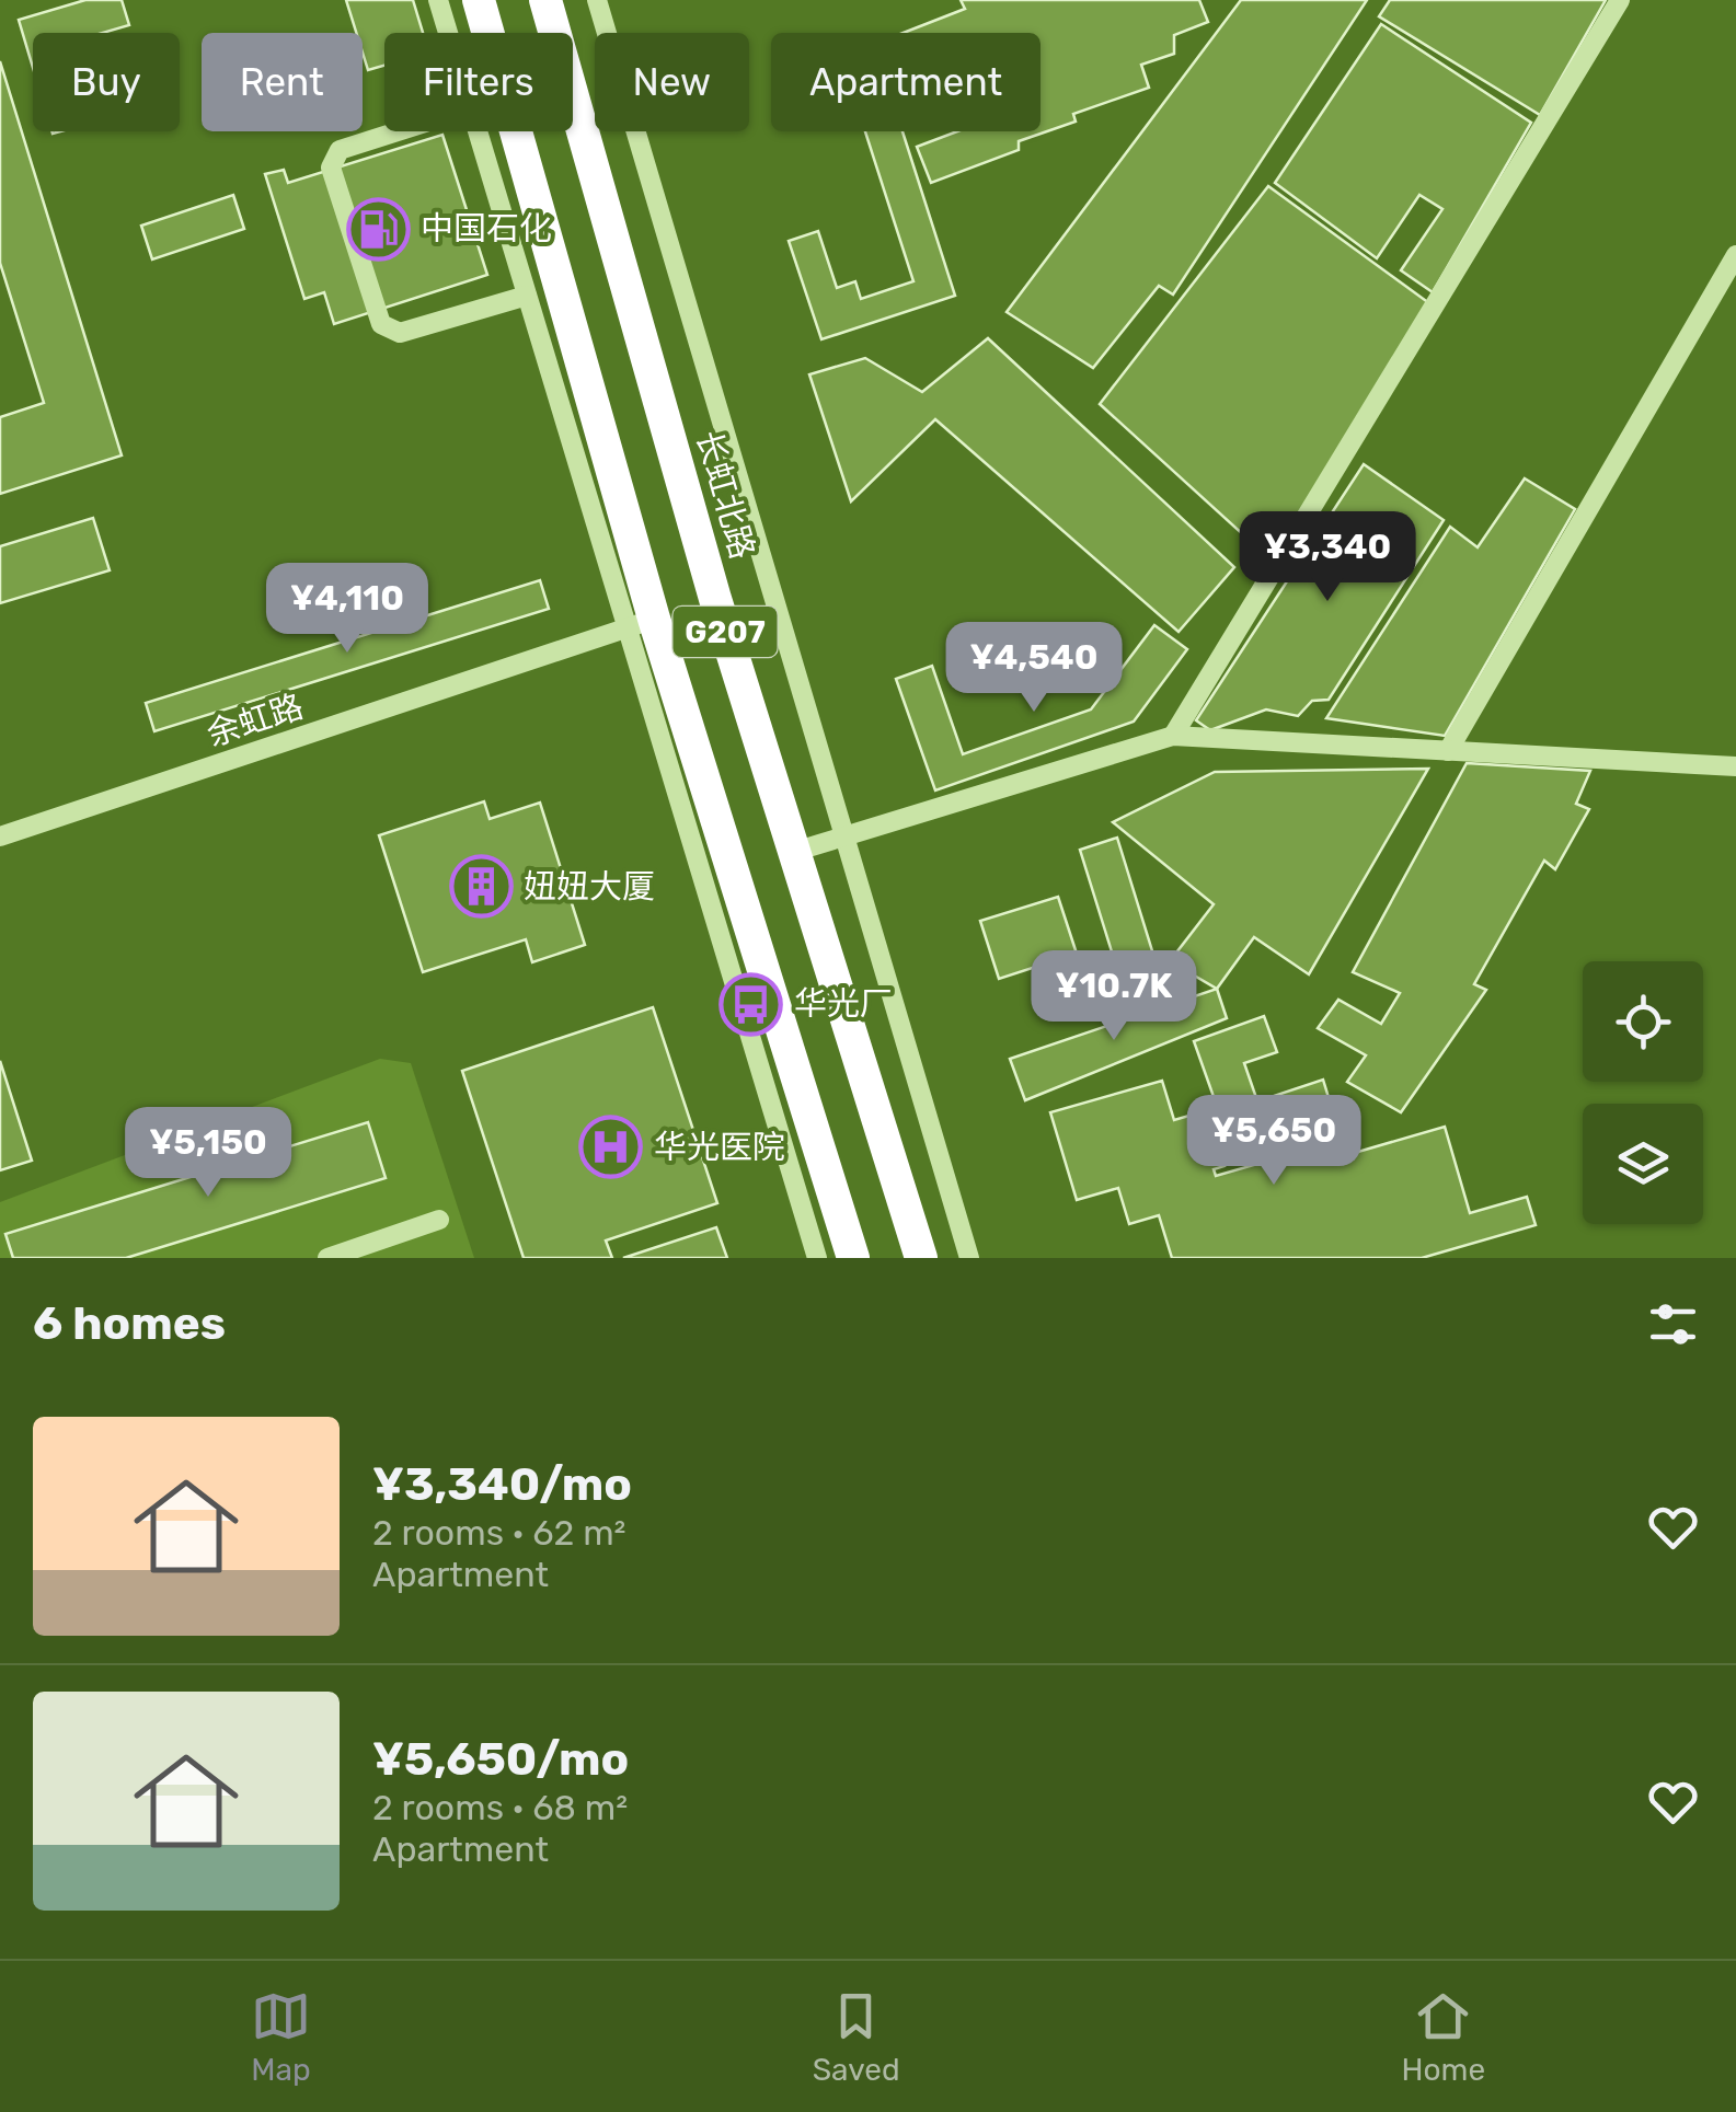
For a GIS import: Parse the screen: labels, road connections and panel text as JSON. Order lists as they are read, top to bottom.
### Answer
{
  "streets": {
    "highway": ["长虹北路", "G207"],
    "street": ["余虹路"]
  },
  "crossings": [
    ["G207", "余虹路"]
  ],
  "places": {
    "fuel station": ["中国石化"],
    "building": ["妞妞大厦"],
    "bus stop": ["华光厂"],
    "hospital": ["华光医院"]
  },
  "page": {
    "chip": [
      "Buy",
      "Rent",
      "Filters",
      "New",
      "Apartment"
    ],
    "price": [
      "¥3,340",
      "¥4,110",
      "¥4,540",
      "¥10.7K",
      "¥5,650",
      "¥5,150"
    ],
    "heading": "6 homes",
    "list": [
      {
        "name": "¥3,340/mo",
        "note": "2 rooms · 62 m² · Apartment"
      },
      {
        "name": "¥5,650/mo",
        "note": "2 rooms · 68 m² · Apartment"
      }
    ],
    "tabs": ["Map", "Saved", "Home"]
  }
}
